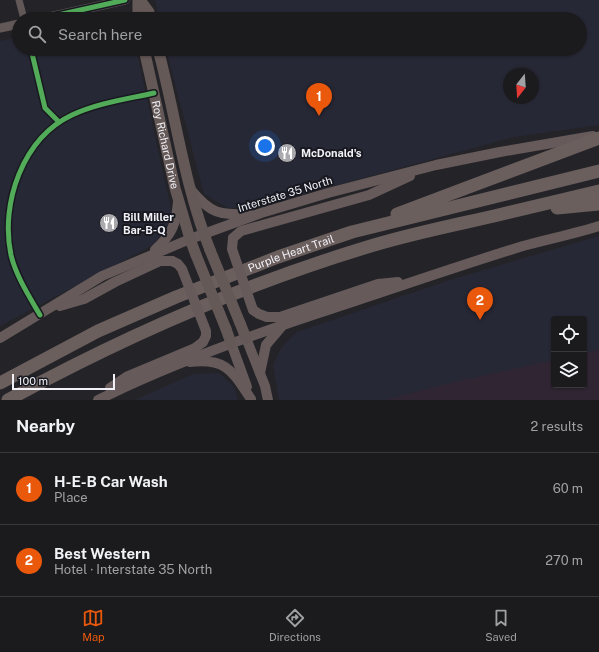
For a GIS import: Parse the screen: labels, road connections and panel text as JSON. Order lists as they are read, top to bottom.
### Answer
{
  "streets": {
    "highway": ["Purple Heart Trail"],
    "main road": ["Roy Richard Drive", "Interstate 35 North"]
  },
  "crossings": [
    ["Roy Richard Drive", "Interstate 35 North"]
  ],
  "places": {
    "restaurant": ["McDonald's", "Bill Miller Bar-B-Q"]
  },
  "scale_bar": "100 m",
  "north": "bottom",
  "page": {
    "search": "Search here",
    "pins": ["1", "2"],
    "scale": "100 m",
    "heading": ["Nearby", "2 results"],
    "list": [
      {
        "mark": "1",
        "name": "H-E-B Car Wash",
        "note": "Place",
        "value": "60 m"
      },
      {
        "mark": "2",
        "name": "Best Western",
        "note": "Hotel · Interstate 35 North",
        "value": "270 m"
      }
    ],
    "nav": ["Map", "Directions", "Saved"]
  }
}
